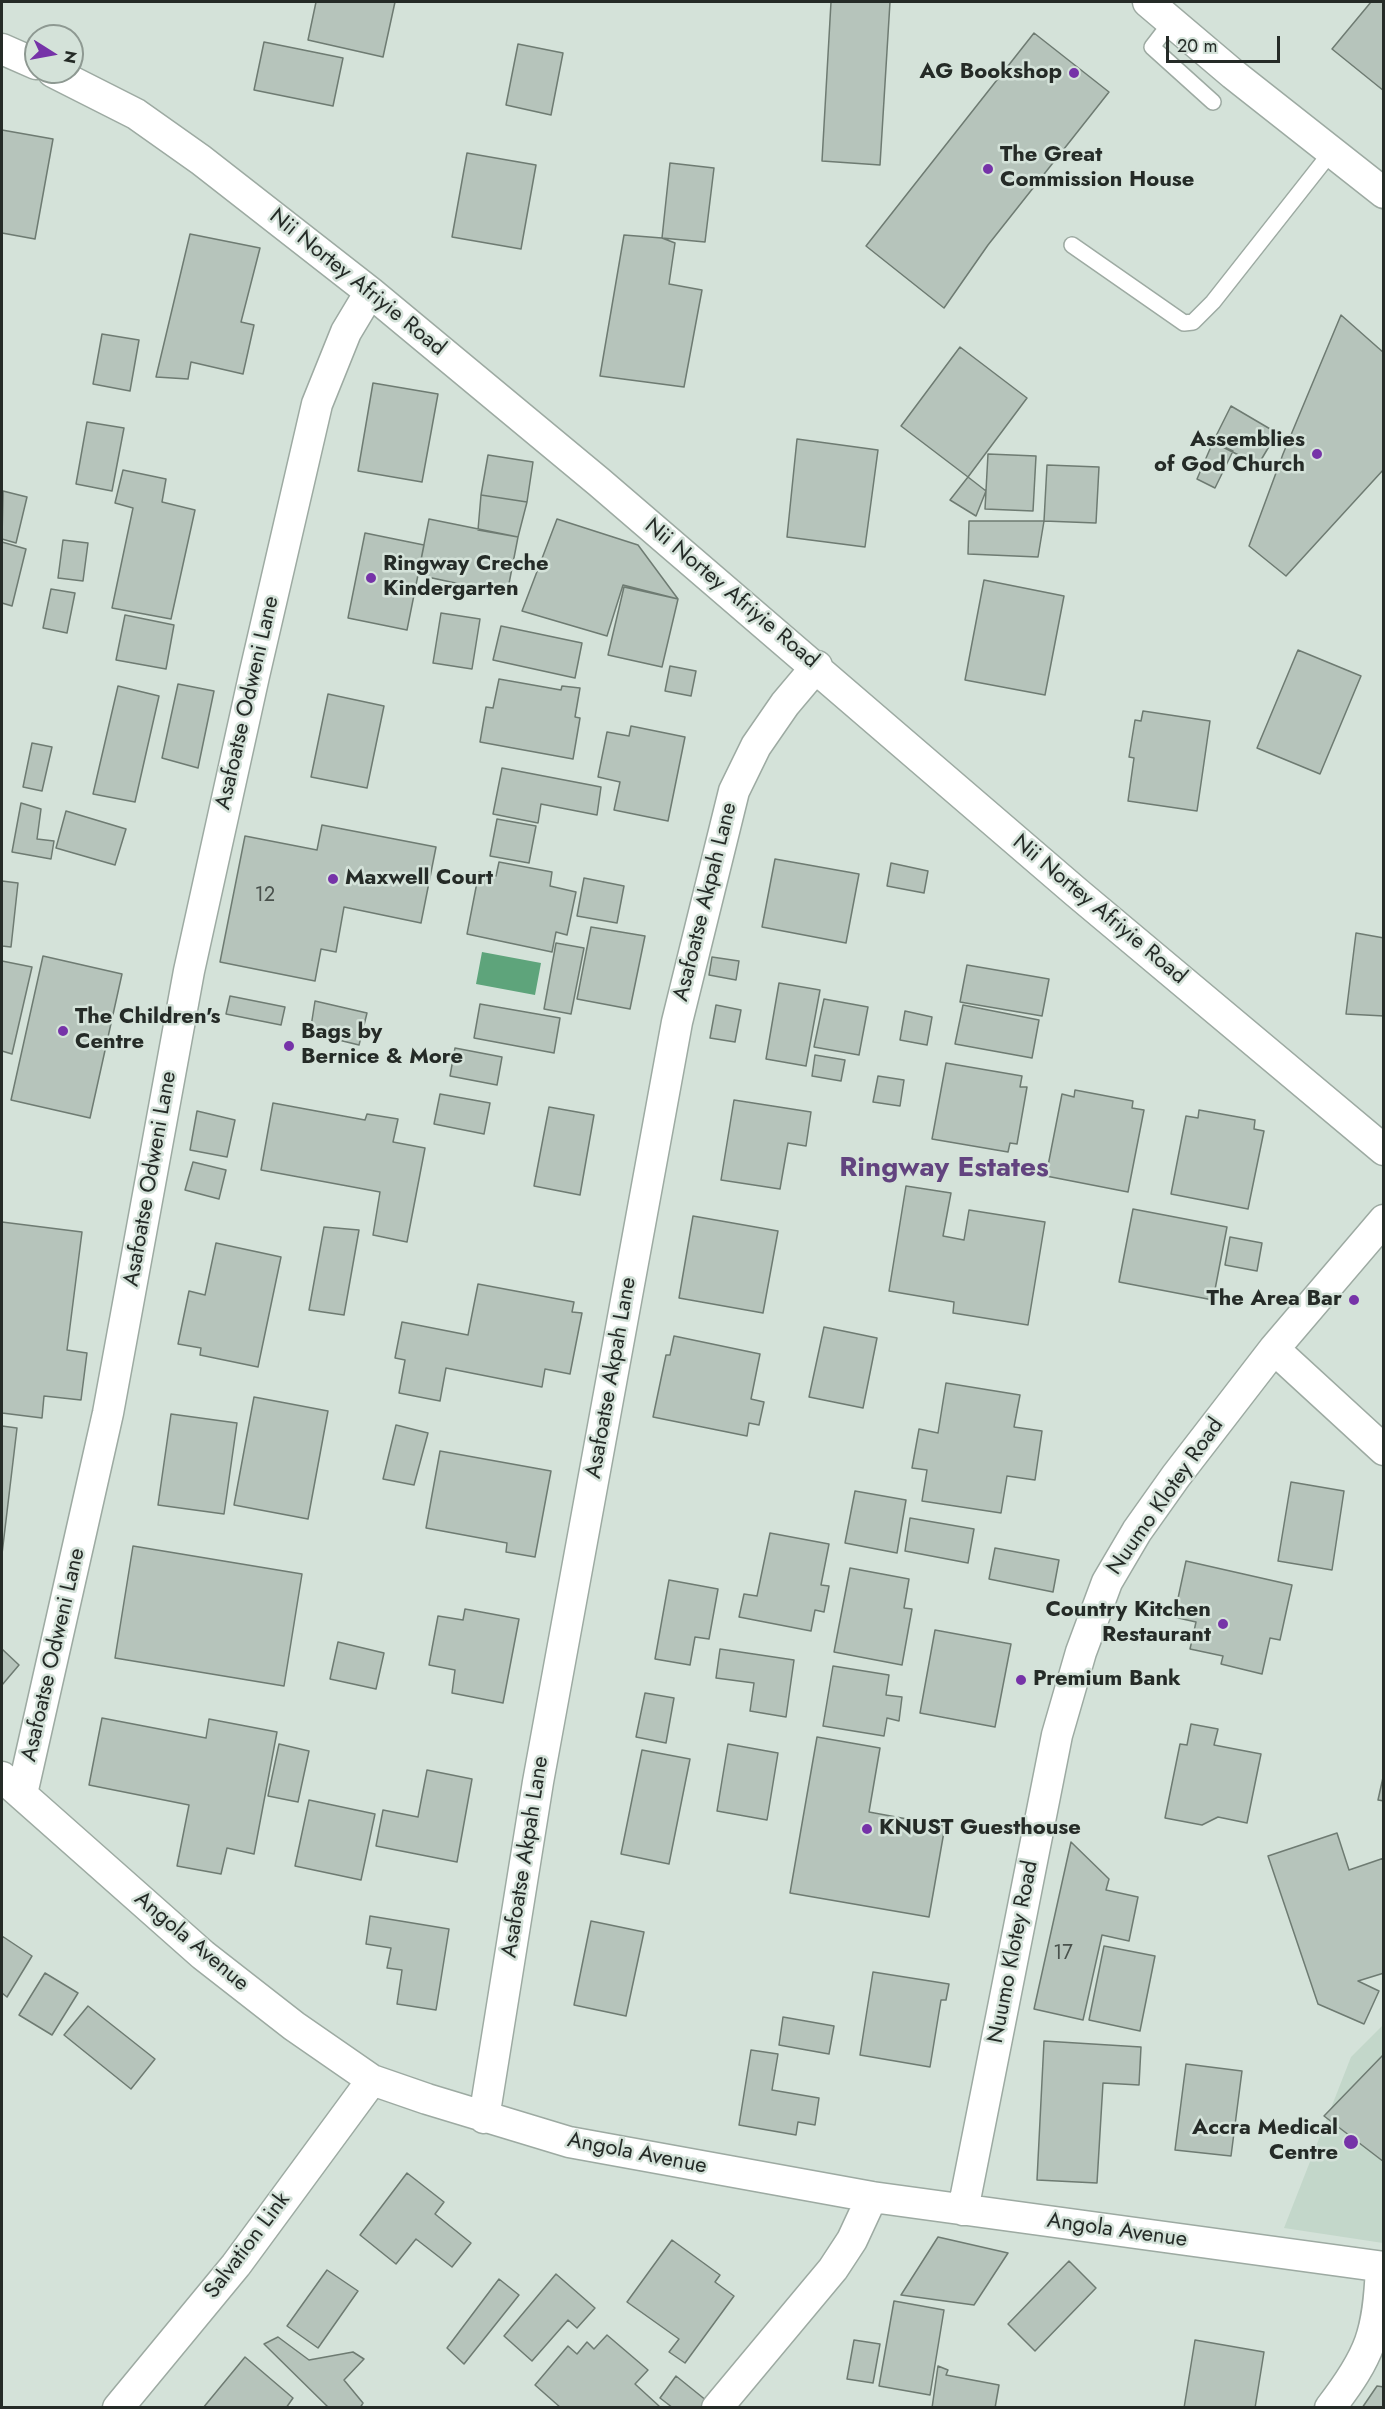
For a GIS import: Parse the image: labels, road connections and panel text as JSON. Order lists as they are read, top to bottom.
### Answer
{
  "streets": {
    "street": [
      "Nii Nortey Afriyie Road",
      "Asafoatse Odweni Lane",
      "Asafoatse Akpah Lane",
      "Nuumo Klotey Road",
      "Angola Avenue",
      "Salvation Link"
    ]
  },
  "crossings": [
    ["Nii Nortey Afriyie Road", "Asafoatse Odweni Lane"],
    ["Nii Nortey Afriyie Road", "Asafoatse Akpah Lane"],
    ["Asafoatse Odweni Lane", "Angola Avenue"],
    ["Asafoatse Akpah Lane", "Angola Avenue"],
    ["Nuumo Klotey Road", "Angola Avenue"],
    ["Angola Avenue", "Salvation Link"]
  ],
  "districts": ["Ringway Estates"],
  "places": [
    "AG Bookshop",
    "The Great Commission House",
    "Assemblies of God Church",
    "Ringway Creche Kindergarten",
    "Maxwell Court",
    "The Children's Centre",
    "Bags by Bernice & More",
    "The Area Bar",
    "Country Kitchen Restaurant",
    "Premium Bank",
    "KNUST Guesthouse",
    "Accra Medical Centre"
  ],
  "house_numbers": ["12", "17"],
  "scale_bar": "20 m",
  "north": "right"
}
